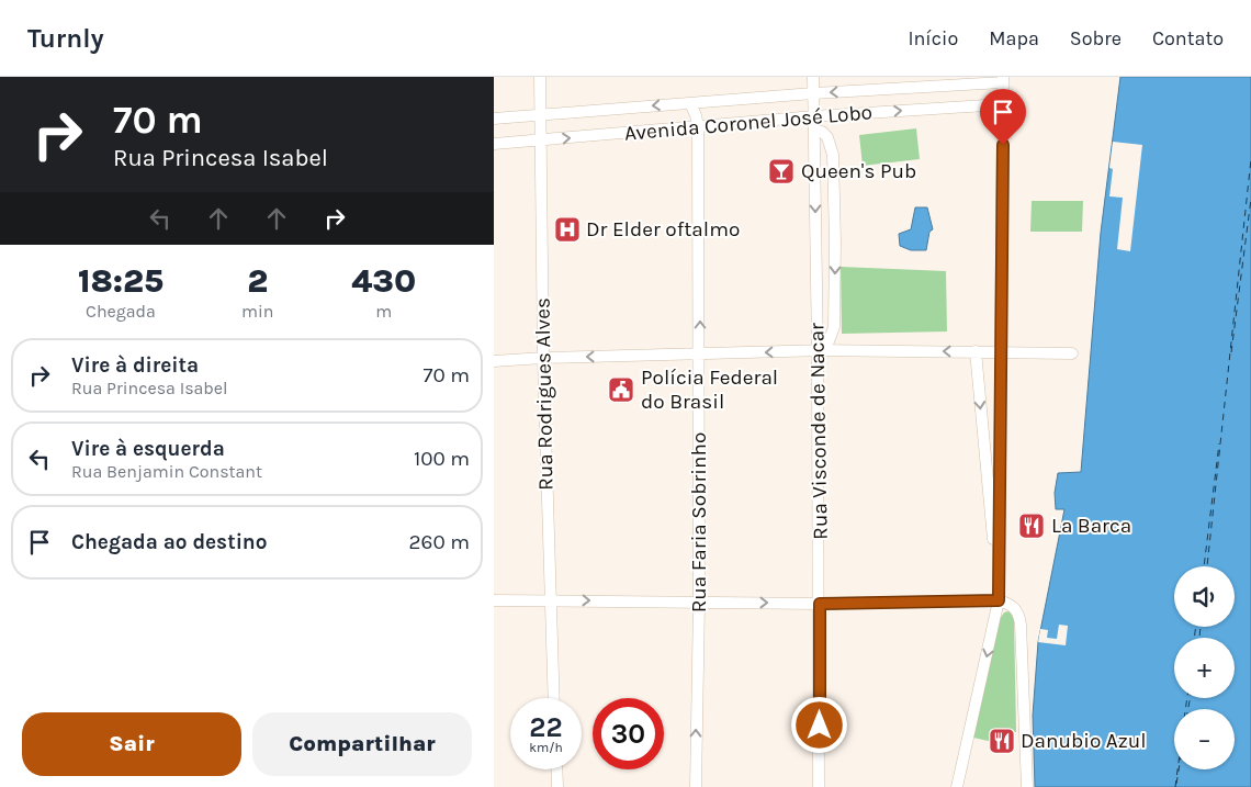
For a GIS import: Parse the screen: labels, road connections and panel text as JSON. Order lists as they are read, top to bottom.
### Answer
{
  "streets": {
    "street": [
      "Avenida Coronel José Lobo",
      "Rua Rodrigues Alves",
      "Rua Visconde de Nacar",
      "Rua Faria Sobrinho"
    ]
  },
  "crossings": [
    ["Avenida Coronel José Lobo", "Rua Rodrigues Alves"],
    ["Avenida Coronel José Lobo", "Rua Visconde de Nacar"],
    ["Avenida Coronel José Lobo", "Rua Faria Sobrinho"]
  ],
  "one_way": ["Rua Faria Sobrinho"],
  "places": {
    "bar": ["Queen's Pub"],
    "hospital": ["Dr Elder oftalmo"],
    "public building": ["Polícia Federal do Brasil"],
    "restaurant": ["La Barca", "Danubio Azul"]
  },
  "page": {
    "header": "Turnly",
    "nav": [
      "Início",
      "Mapa",
      "Sobre",
      "Contato"
    ],
    "turn": ["70 m", "Rua Princesa Isabel"],
    "eta": [
      "18:25",
      "Chegada",
      "2",
      "min",
      "430",
      "m"
    ],
    "list": [
      {
        "name": "Vire à direita",
        "note": "Rua Princesa Isabel",
        "value": "70 m"
      },
      {
        "name": "Vire à esquerda",
        "note": "Rua Benjamin Constant",
        "value": "100 m"
      },
      {
        "name": "Chegada ao destino",
        "value": "260 m"
      }
    ],
    "map_buttons": ["+", "−"],
    "speed": "22 km/h",
    "limit": "30",
    "buttons": ["Sair", "Compartilhar"]
  }
}
